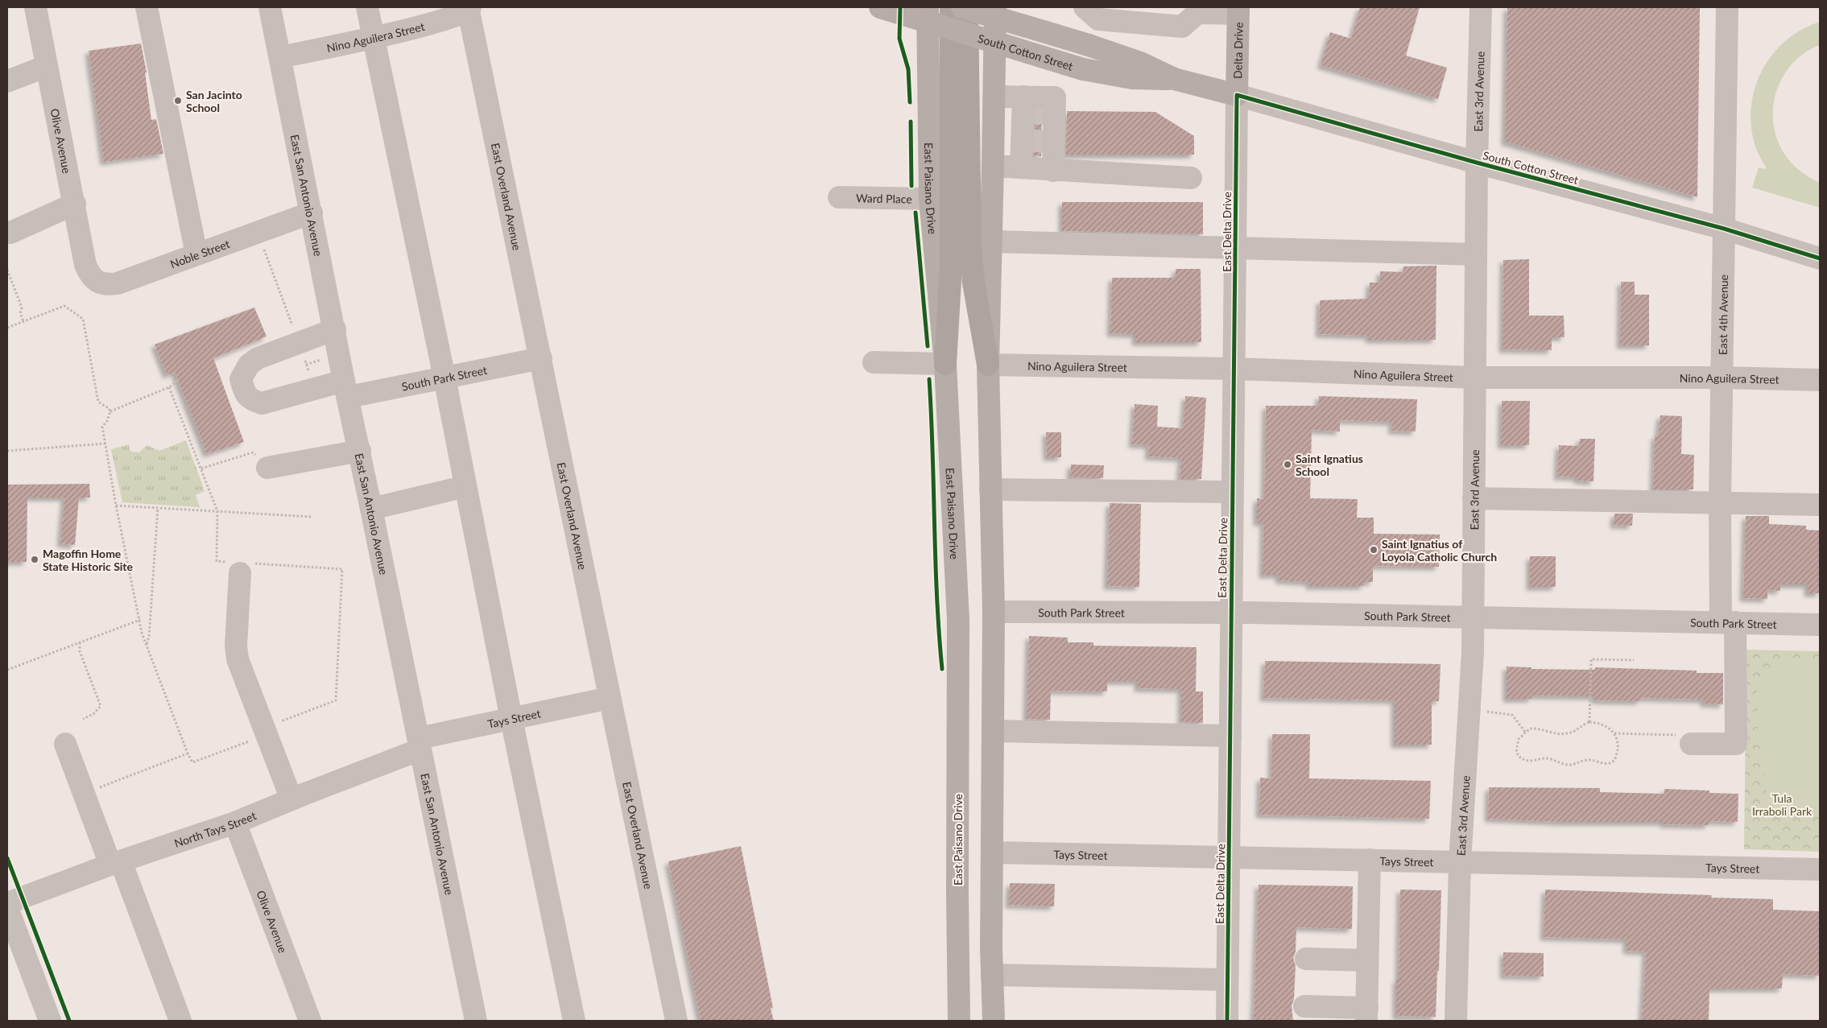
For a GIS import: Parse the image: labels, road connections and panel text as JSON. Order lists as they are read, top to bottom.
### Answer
{
  "streets": {
    "main road": ["Delta Drive", "South Cotton Street", "East Paisano Drive"],
    "street": [
      "Nino Aguilera Street",
      "East 3rd Avenue",
      "Olive Avenue",
      "East San Antonio Avenue",
      "East Overland Avenue",
      "Ward Place",
      "East Delta Drive",
      "Noble Street",
      "East 4th Avenue",
      "South Park Street",
      "Tays Street",
      "North Tays Street"
    ]
  },
  "crossings": [
    ["Nino Aguilera Street", "East 3rd Avenue"],
    ["Nino Aguilera Street", "East San Antonio Avenue"],
    ["Nino Aguilera Street", "East Overland Avenue"],
    ["Nino Aguilera Street", "East Delta Drive"],
    ["Nino Aguilera Street", "East 4th Avenue"],
    ["Delta Drive", "South Cotton Street"],
    ["Delta Drive", "East Delta Drive"],
    ["South Cotton Street", "East 3rd Avenue"],
    ["South Cotton Street", "East Delta Drive"],
    ["South Cotton Street", "East 4th Avenue"],
    ["East 3rd Avenue", "South Park Street"],
    ["East 3rd Avenue", "Tays Street"],
    ["Olive Avenue", "Noble Street"],
    ["Olive Avenue", "North Tays Street"],
    ["East Paisano Drive", "Ward Place"],
    ["East San Antonio Avenue", "Noble Street"],
    ["East San Antonio Avenue", "South Park Street"],
    ["East San Antonio Avenue", "Tays Street"],
    ["East San Antonio Avenue", "North Tays Street"],
    ["East Overland Avenue", "South Park Street"],
    ["East Overland Avenue", "Tays Street"],
    ["East Delta Drive", "South Park Street"],
    ["East Delta Drive", "Tays Street"],
    ["East 4th Avenue", "South Park Street"],
    ["Tays Street", "North Tays Street"]
  ],
  "parks": ["Tula Irraboli Park"],
  "places": [
    "San Jacinto School",
    "Saint Ignatius School",
    "Saint Ignatius of Loyola Catholic Church",
    "Magoffin Home State Historic Site"
  ]
}
